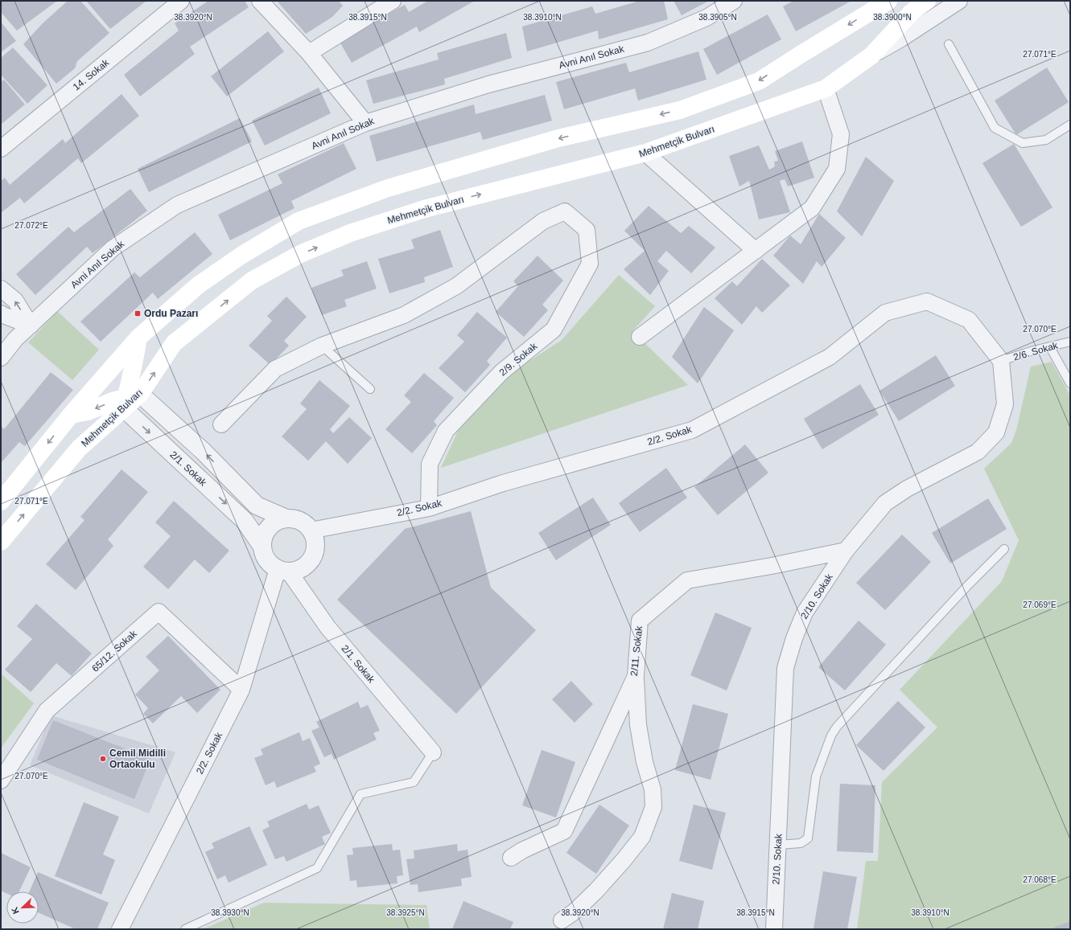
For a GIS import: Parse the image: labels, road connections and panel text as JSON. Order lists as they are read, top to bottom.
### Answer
{
  "streets": {
    "main road": ["Mehmetçik Bulvarı"],
    "street": [
      "Avni Anıl Sokak",
      "14. Sokak",
      "2/9. Sokak",
      "2/2. Sokak",
      "2/1. Sokak",
      "2/10. Sokak",
      "65/12. Sokak",
      "2/11. Sokak"
    ],
    "lane": ["2/6. Sokak"]
  },
  "crossings": [
    ["Mehmetçik Bulvarı", "2/1. Sokak"],
    ["2/6. Sokak", "2/2. Sokak"],
    ["2/6. Sokak", "2/10. Sokak"],
    ["2/9. Sokak", "2/2. Sokak"],
    ["2/2. Sokak", "2/1. Sokak"],
    ["2/2. Sokak", "2/10. Sokak"],
    ["2/2. Sokak", "65/12. Sokak"],
    ["2/10. Sokak", "2/11. Sokak"]
  ],
  "places": {
    "transit": ["Ordu Pazarı"],
    "other": ["Cemil Midilli Ortaokulu"]
  },
  "north": "bottom left",
  "coordinates": [
    "38.3920°N",
    "38.3915°N",
    "38.3910°N",
    "38.3905°N",
    "38.3900°N",
    "27.071°E",
    "27.072°E",
    "27.070°E",
    "27.069°E",
    "27.068°E",
    "38.3930°N",
    "38.3925°N"
  ]
}
